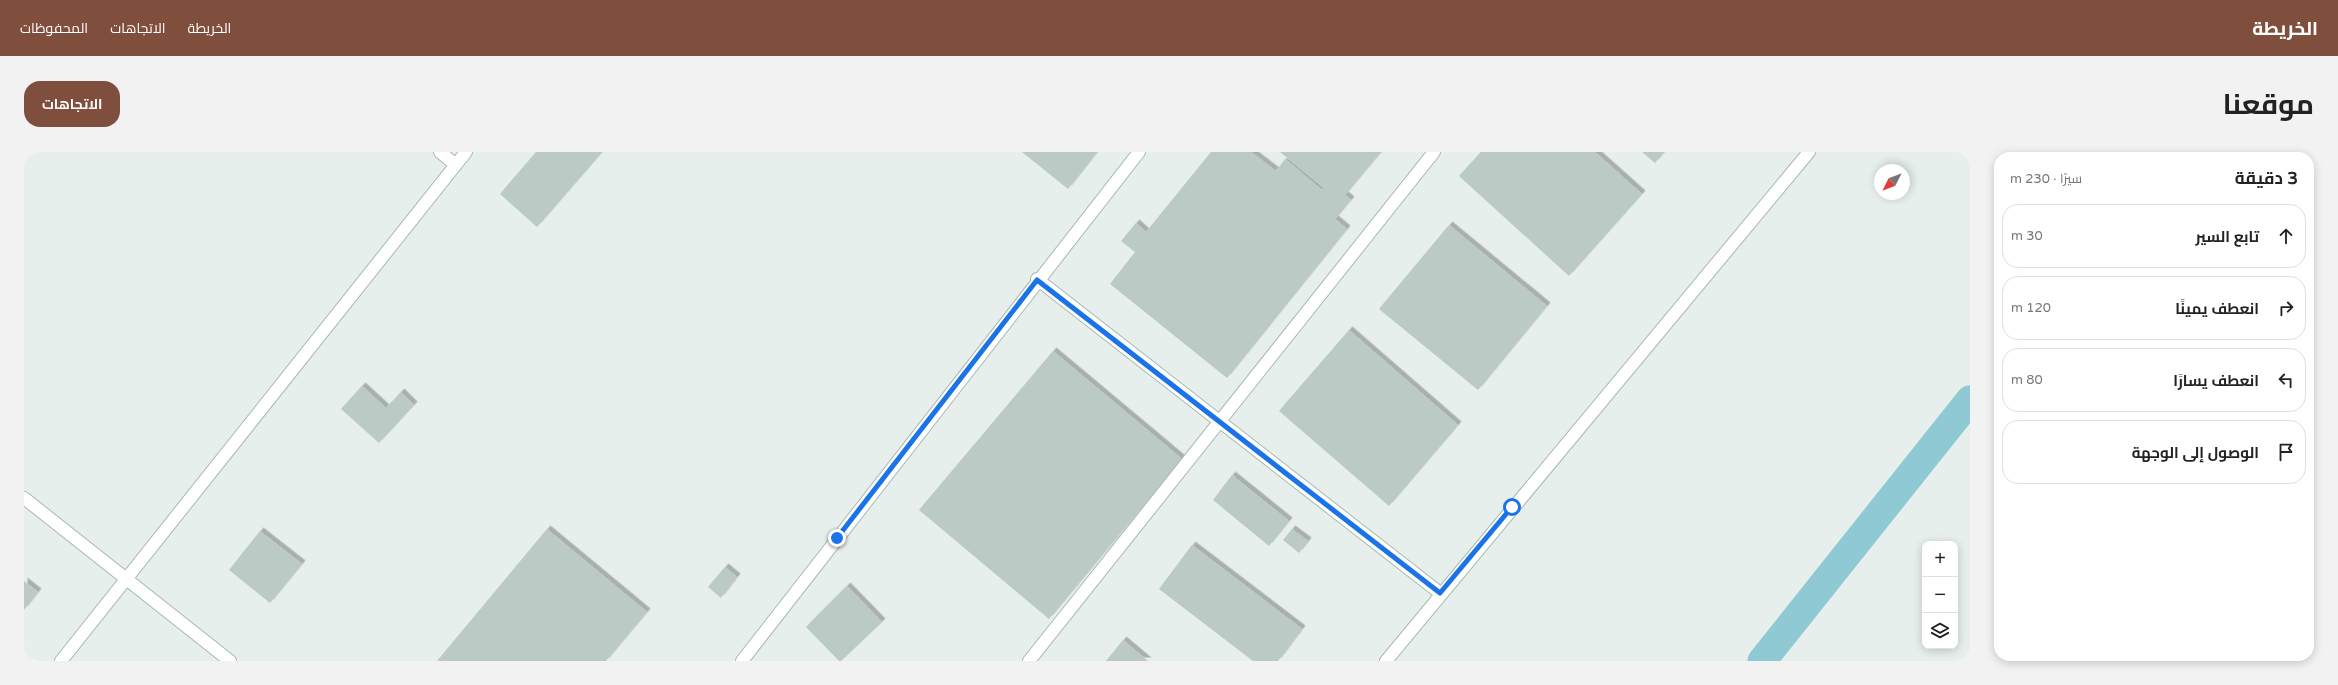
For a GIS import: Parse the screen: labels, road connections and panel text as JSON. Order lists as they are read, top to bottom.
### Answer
{
  "north": "bottom left",
  "page": {
    "header": "الخريطة",
    "nav": ["الخريطة", "الاتجاهات", "المحفوظات"],
    "title": "موقعنا",
    "buttons": "الاتجاهات",
    "heading": ["3 دقيقة", "سيرًا · 230 m"],
    "list": [
      ["تابع السير", "30 m"],
      ["انعطف يمينًا", "120 m"],
      ["انعطف يسارًا", "80 m"],
      "الوصول إلى الوجهة"
    ],
    "map_buttons": ["+", "−"]
  }
}
